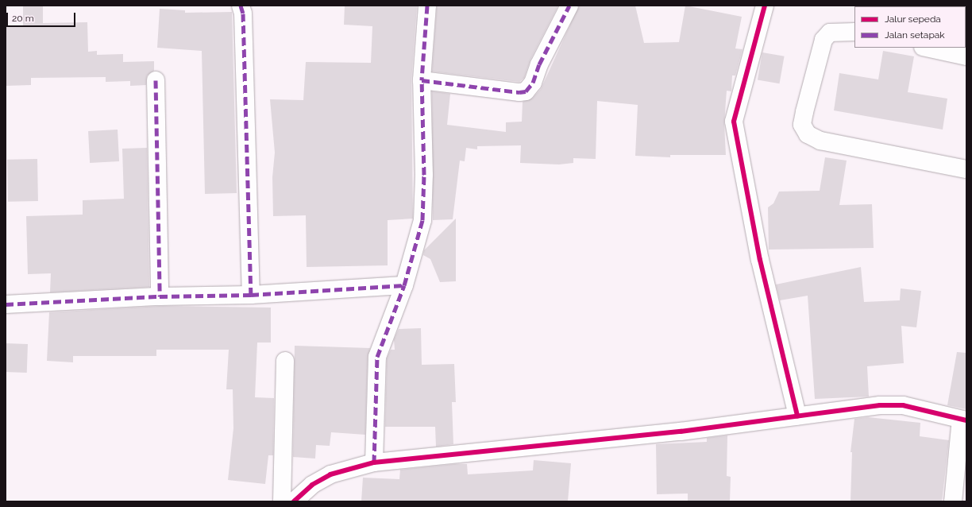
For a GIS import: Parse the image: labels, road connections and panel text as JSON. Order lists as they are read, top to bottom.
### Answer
{
  "legend": ["Jalur sepeda", "Jalan setapak"],
  "scale_bar": "20 m"
}
